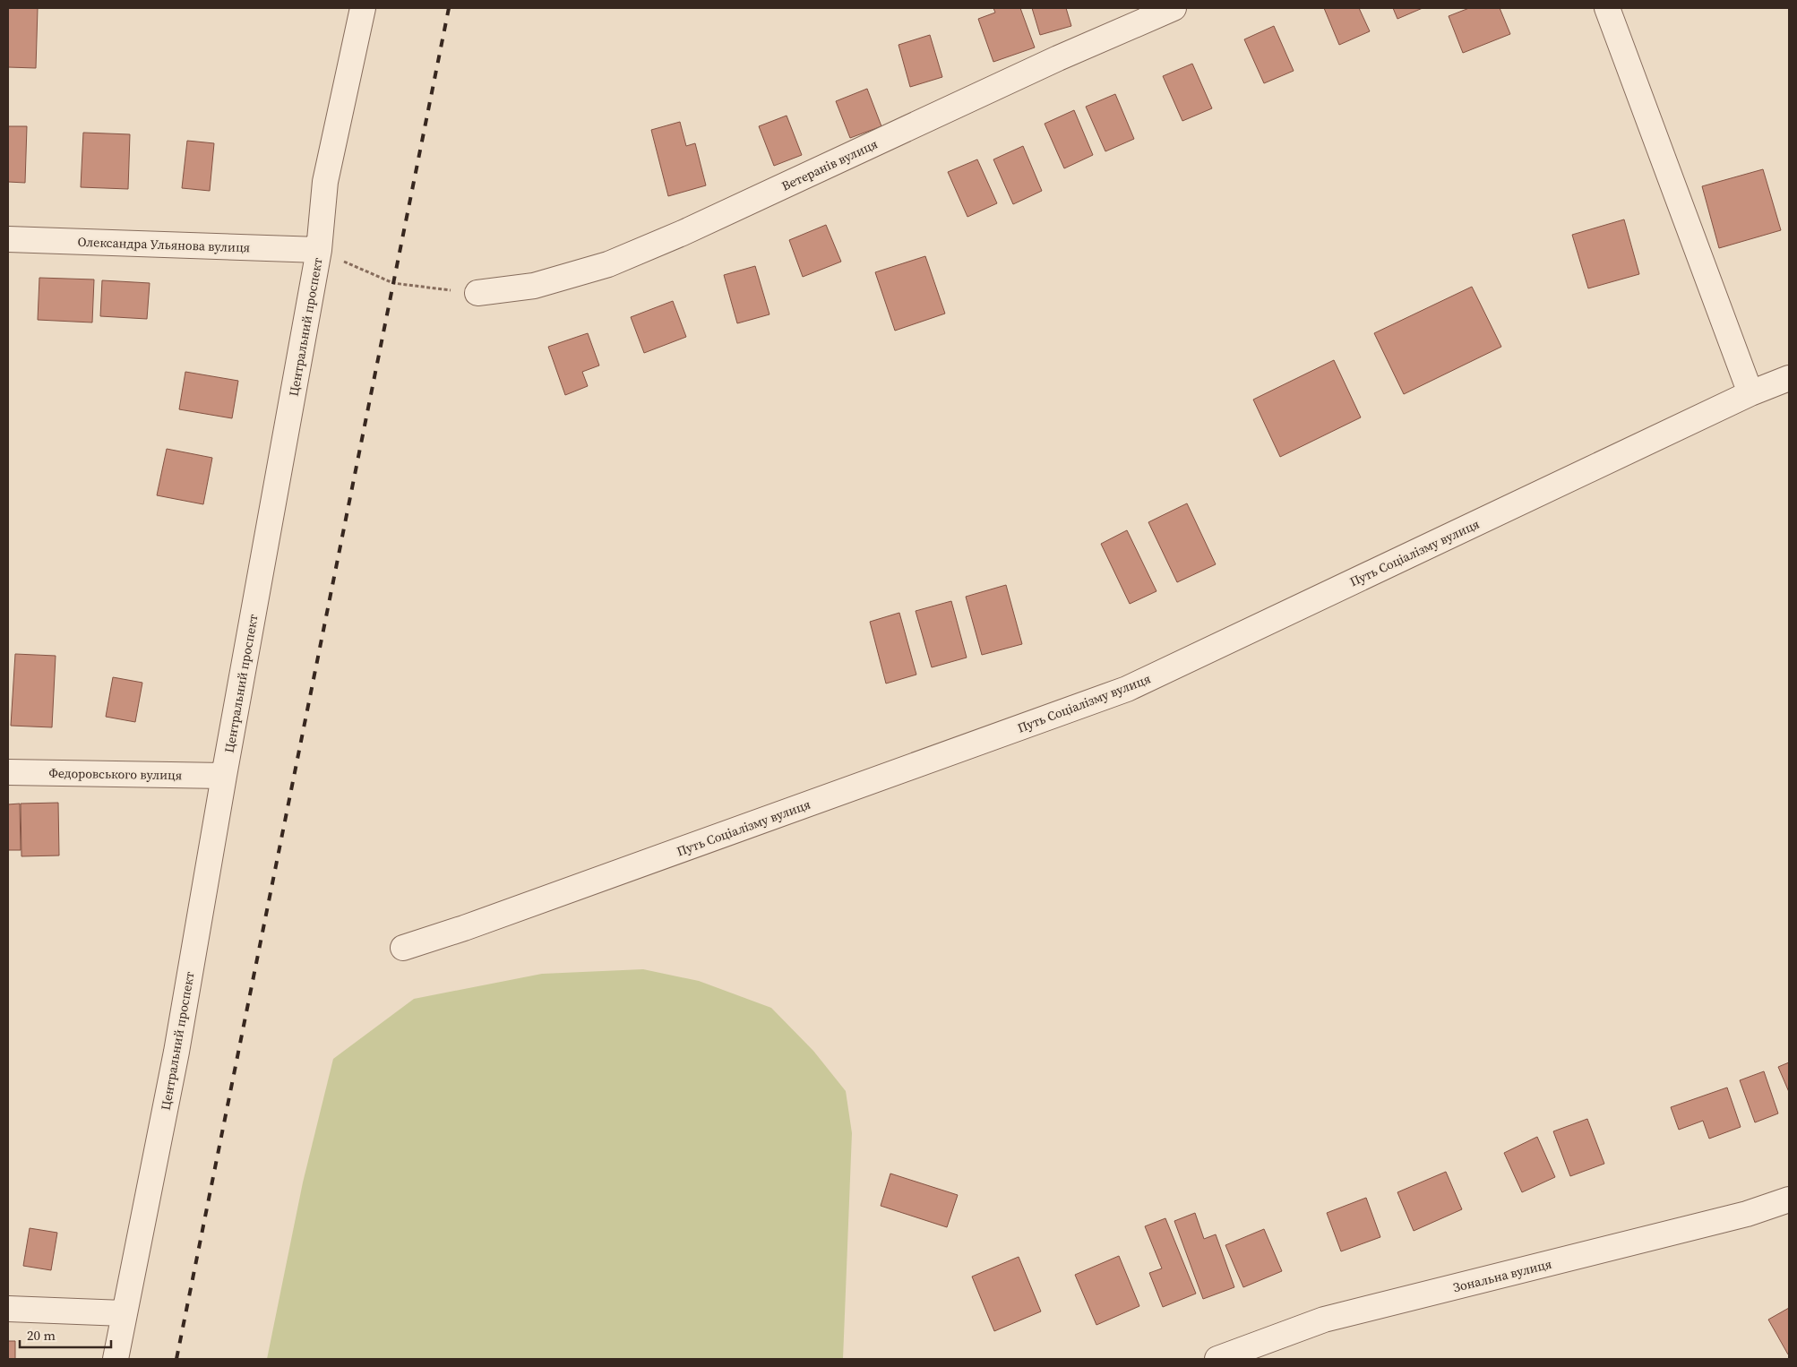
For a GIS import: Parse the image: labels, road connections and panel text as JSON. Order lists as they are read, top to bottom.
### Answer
{
  "streets": {
    "street": [
      "Ветеранів вулиця",
      "Олександра Ульянова вулиця",
      "Центральний проспект",
      "Путь Соціалізму вулиця",
      "Федоровського вулиця",
      "Зональна вулиця"
    ]
  },
  "crossings": [
    ["Олександра Ульянова вулиця", "Центральний проспект"],
    ["Центральний проспект", "Федоровського вулиця"]
  ],
  "scale_bar": "20 m"
}
